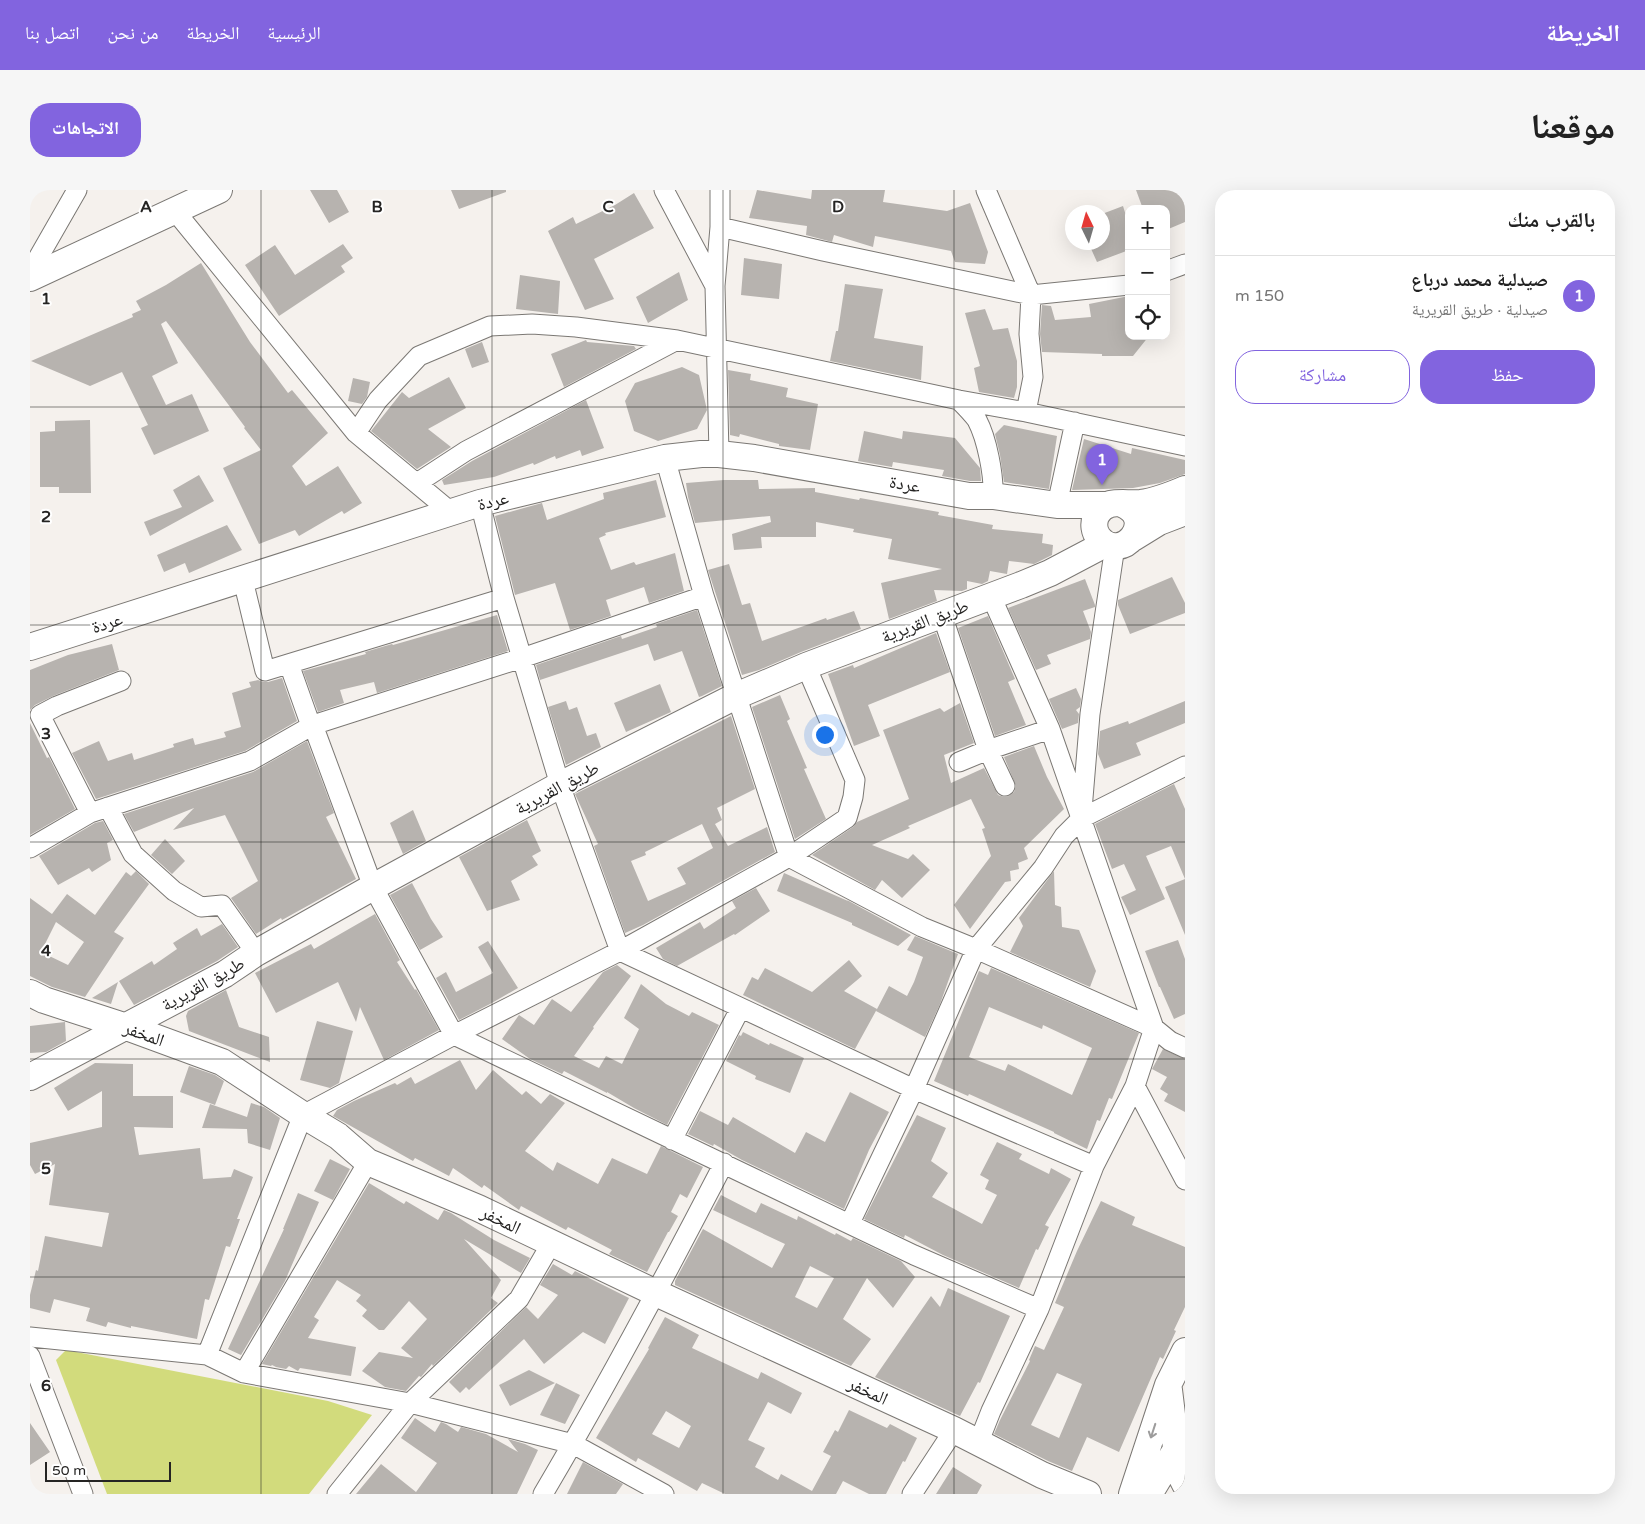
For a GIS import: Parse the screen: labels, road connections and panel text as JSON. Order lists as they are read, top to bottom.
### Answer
{
  "streets": {
    "street": ["عردة", "طريق القريرية", "المخفر"]
  },
  "crossings": [
    ["طريق القريرية", "المخفر"]
  ],
  "scale_bar": "50 m",
  "north": "top",
  "page": {
    "header": "الخريطة",
    "nav": [
      "الرئيسية",
      "الخريطة",
      "من نحن",
      "اتصل بنا"
    ],
    "title": "موقعنا",
    "buttons": [
      "الاتجاهات",
      ["حفظ", "مشاركة"]
    ],
    "heading": "بالقرب منك",
    "map_buttons": ["+", "−"],
    "list": [
      {
        "mark": "1",
        "name": "صيدلية محمد درباع",
        "note": "صيدلية · طريق القريرية",
        "value": "150 m"
      }
    ],
    "pins": "1",
    "scale": "50 m"
  },
  "grid": {
    "columns": [
      "A",
      "B",
      "C",
      "D"
    ],
    "rows": [
      "1",
      "2",
      "3",
      "4",
      "5",
      "6"
    ]
  }
}
